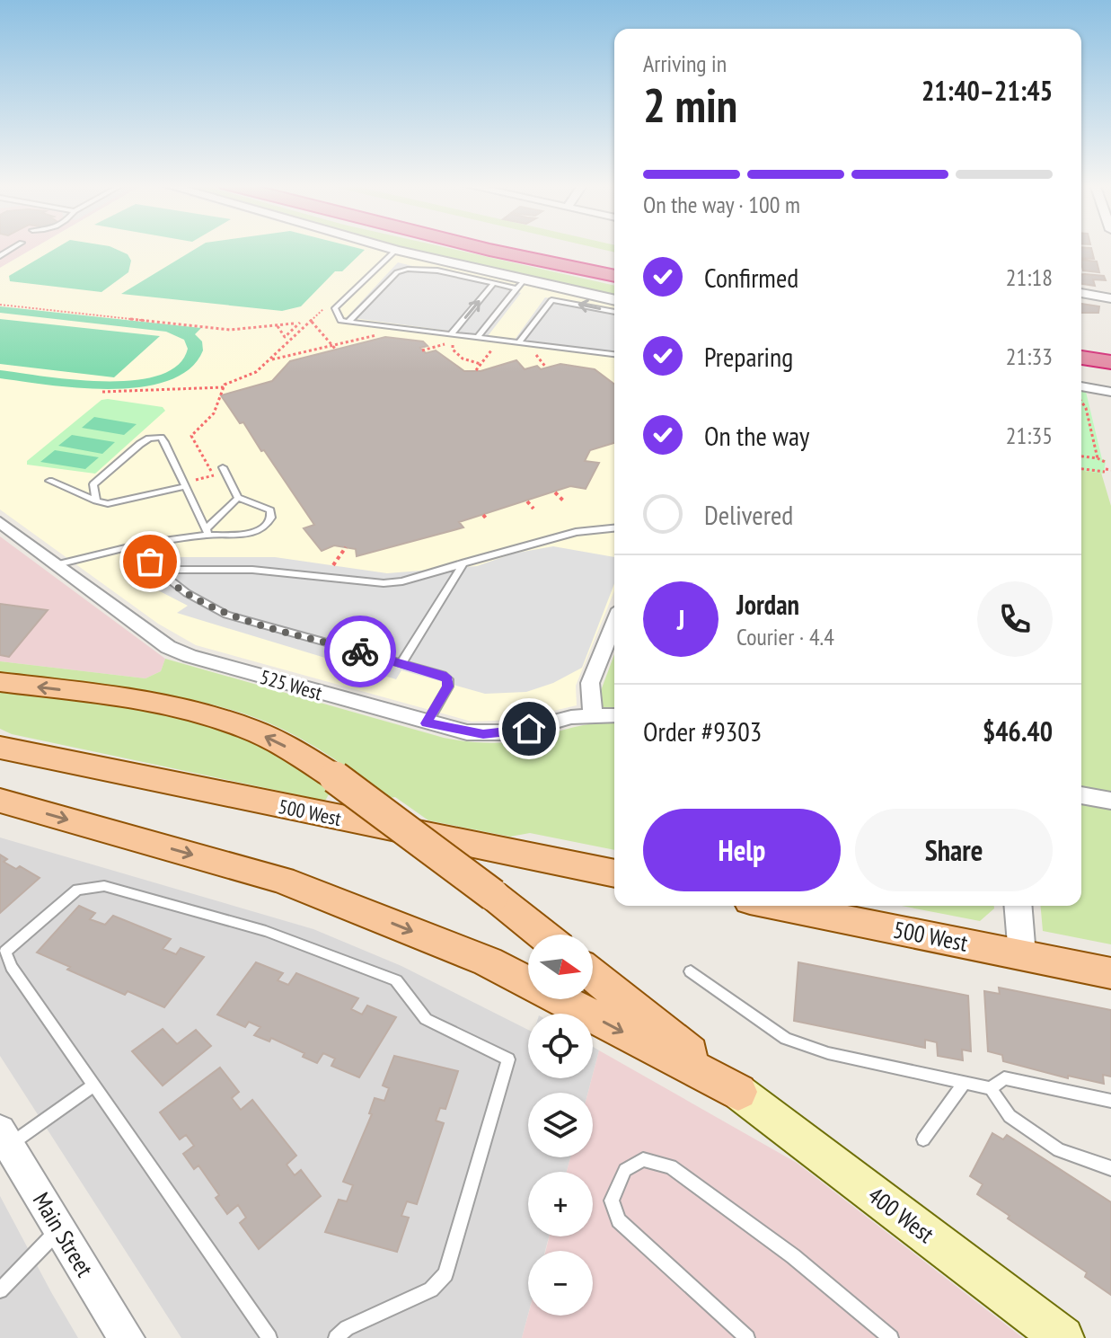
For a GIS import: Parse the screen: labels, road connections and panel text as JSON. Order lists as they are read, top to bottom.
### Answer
{
  "streets": {
    "main road": ["500 West", "400 West"],
    "street": ["525 West", "Main Street"]
  },
  "north": "right",
  "page": {
    "heading": ["2 min", "Arriving in", "21:40–21:45"],
    "panel": [
      "Jordan",
      "Courier · 4.4",
      "Order #9303",
      "$46.40"
    ],
    "bar": "On the way · 100 m",
    "list": [
      ["Confirmed", "21:18"],
      ["Preparing", "21:33"],
      ["On the way", "21:35"],
      "Delivered"
    ],
    "round": "J",
    "buttons": ["Help", "Share"],
    "map_buttons": ["+", "−"]
  }
}
